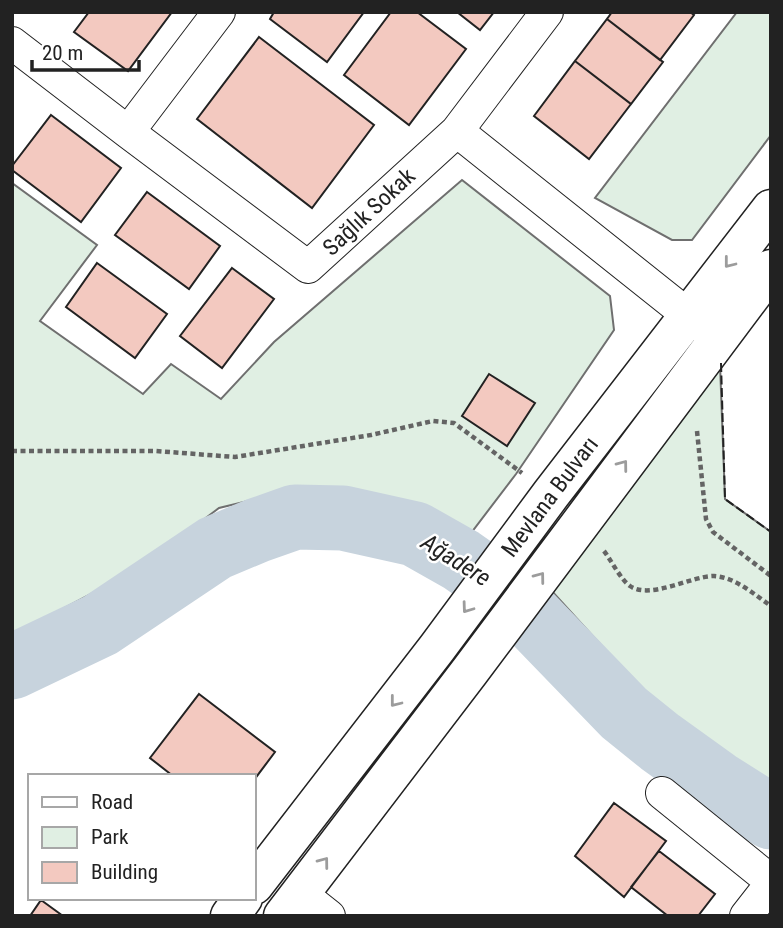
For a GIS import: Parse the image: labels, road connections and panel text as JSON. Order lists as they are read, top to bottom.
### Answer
{
  "streets": {
    "street": ["Sağlık Sokak", "Mevlana Bulvarı"]
  },
  "water": ["Ağadere"],
  "legend": ["Road", "Park", "Building"],
  "scale_bar": "20 m"
}
